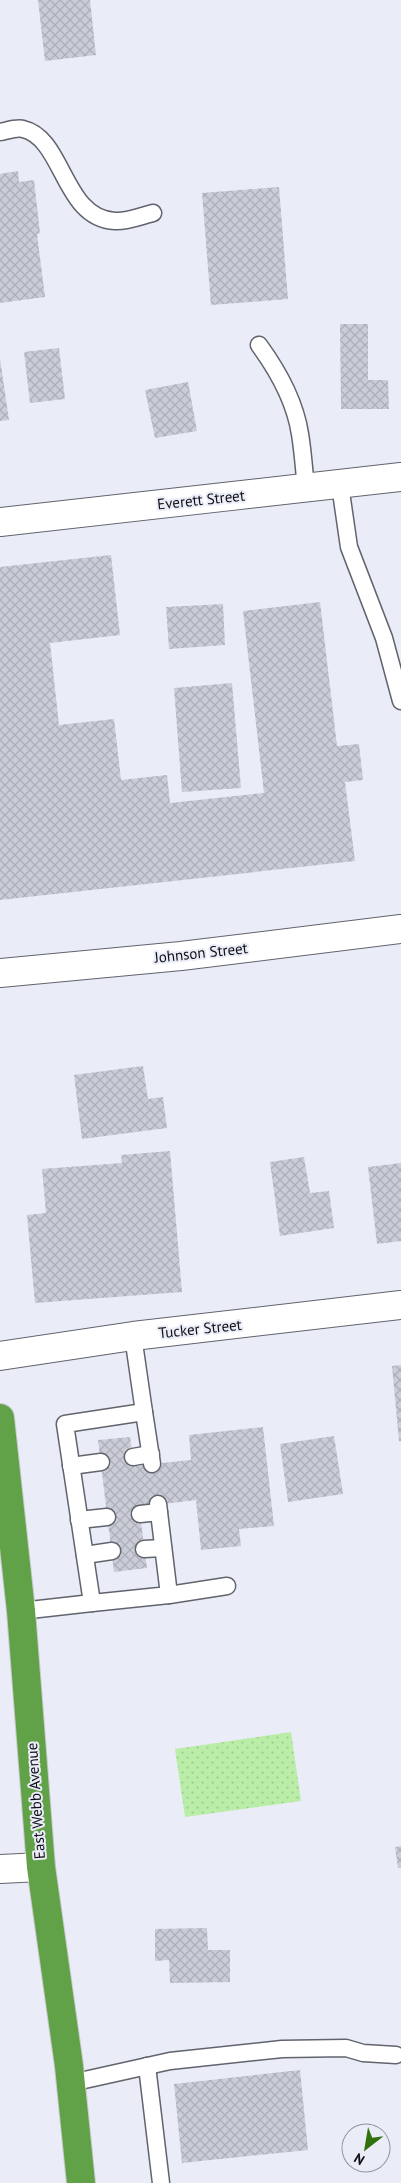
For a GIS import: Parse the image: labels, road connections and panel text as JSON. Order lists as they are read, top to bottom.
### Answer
{
  "streets": {
    "highway": ["East Webb Avenue"],
    "street": ["Everett Street", "Johnson Street", "Tucker Street"]
  },
  "north": "bottom left"
}
